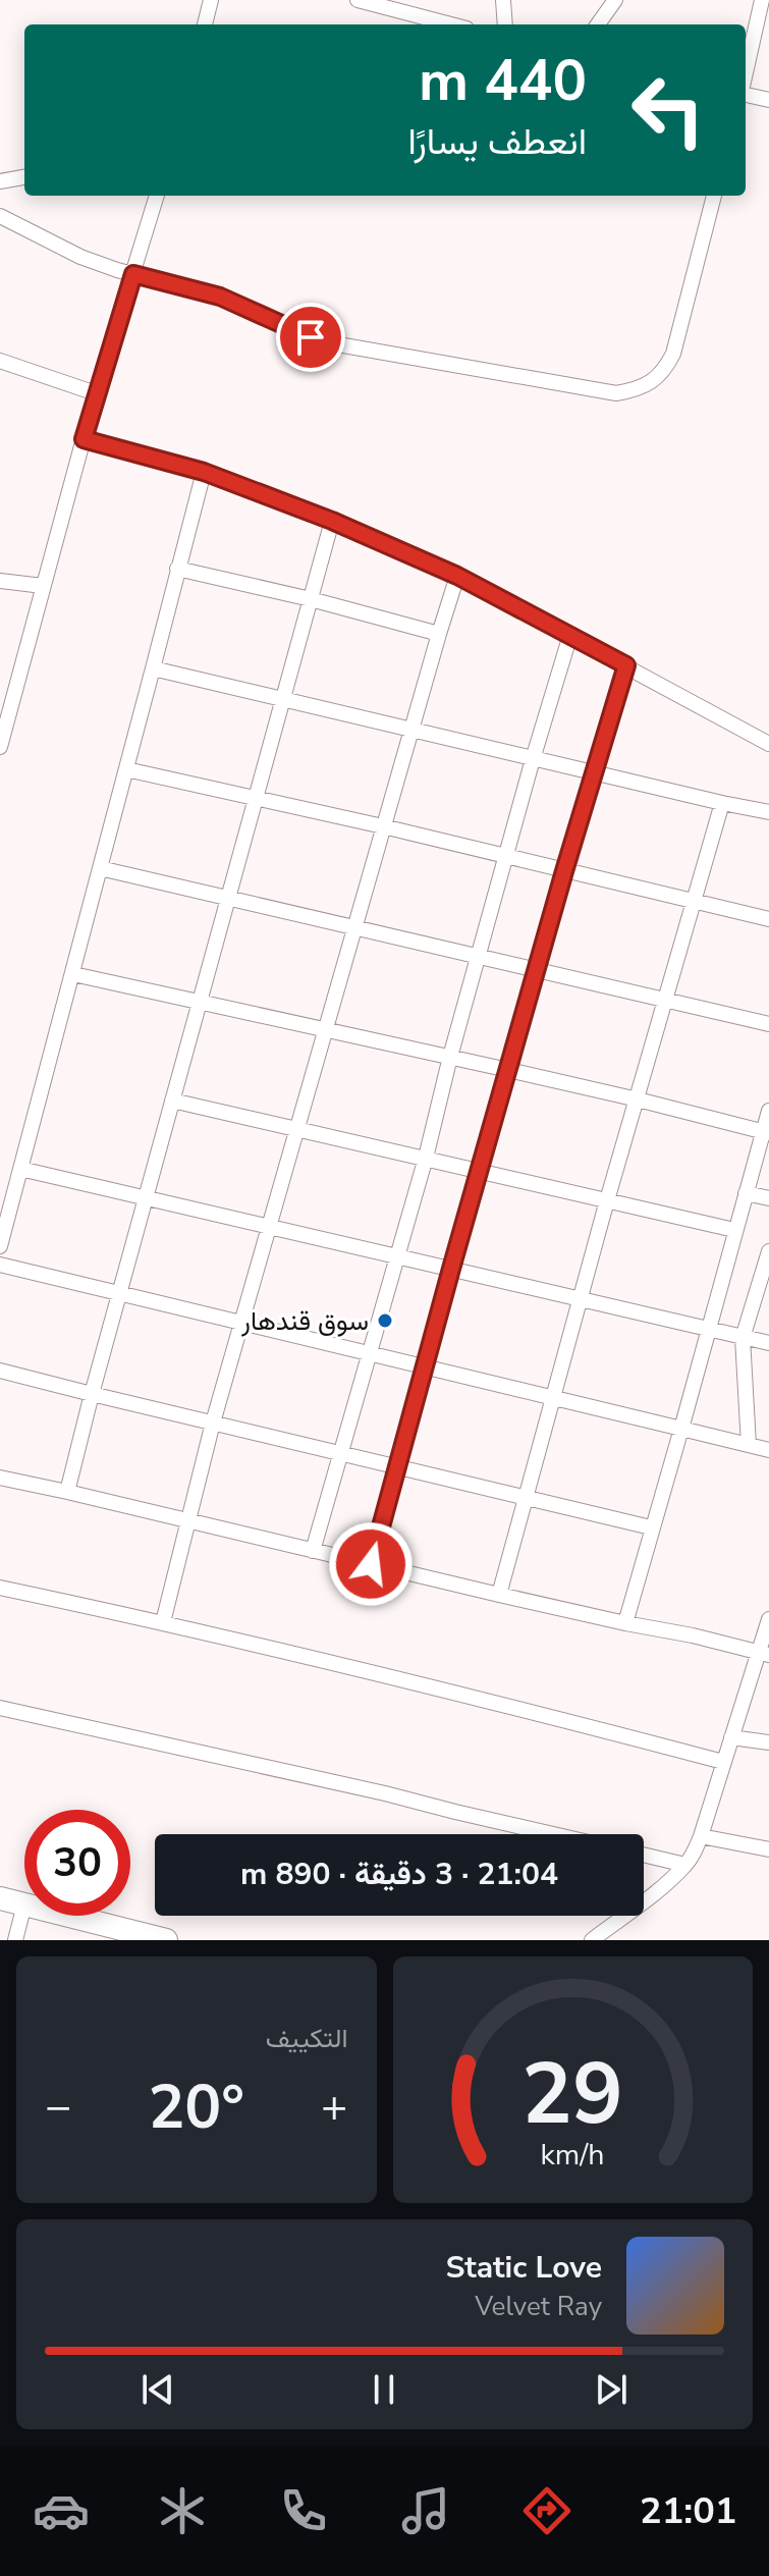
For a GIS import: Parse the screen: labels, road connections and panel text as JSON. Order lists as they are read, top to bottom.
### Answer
{
  "places": ["سوق قندهار"],
  "page": {
    "turn": ["440 m", "انعطف يسارًا"],
    "limit": "30",
    "trip": "21:04 · 3 دقيقة · 890 m",
    "tile": "التكييف",
    "heat": ["−", "20°", "+"],
    "song": ["Static Love", "Velvet Ray"],
    "tabs": "21:01",
    "gauge": ["29", "km/h"]
  }
}
